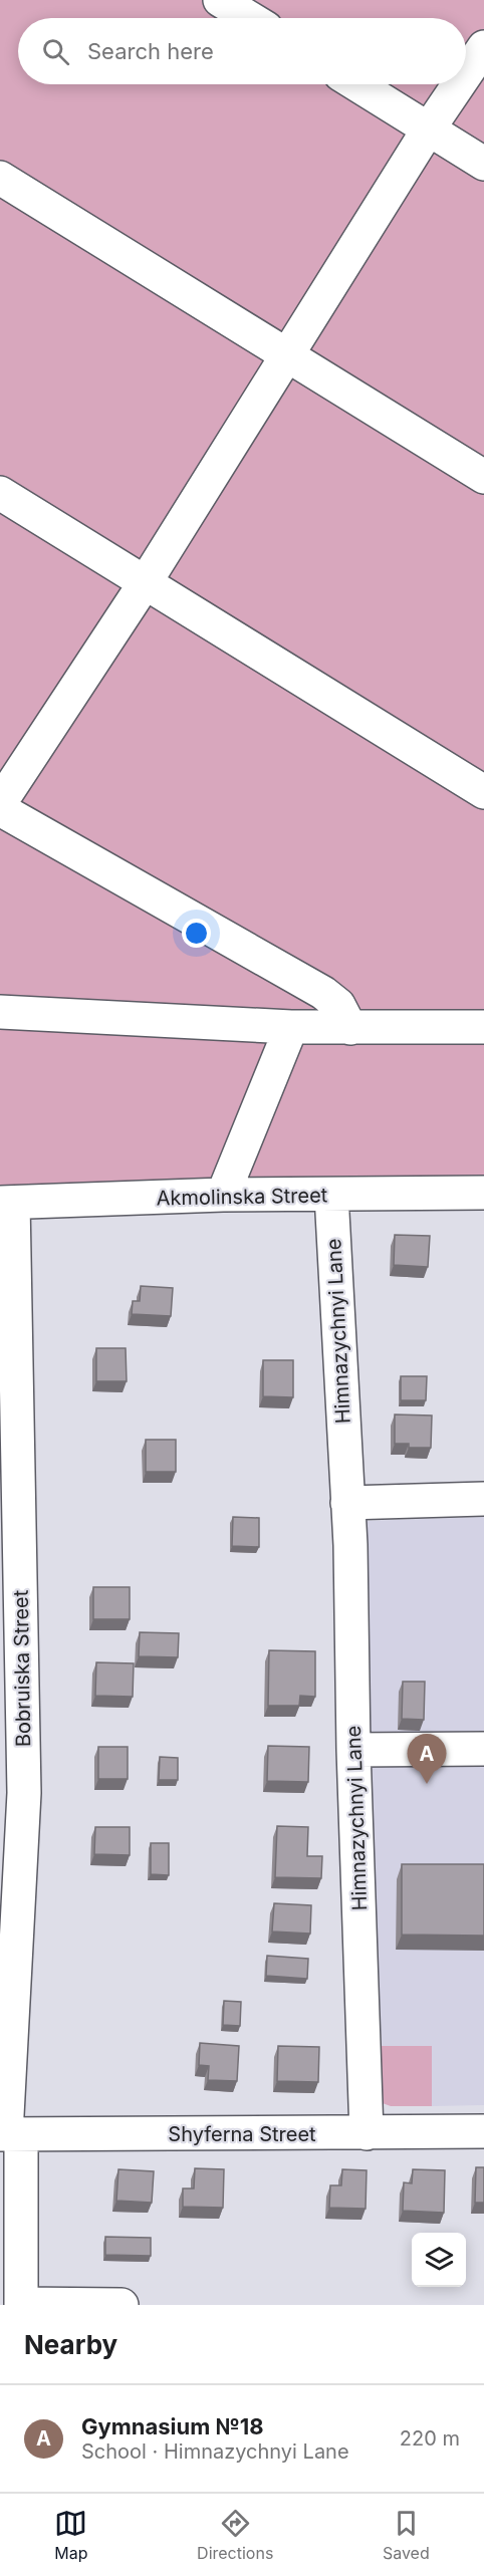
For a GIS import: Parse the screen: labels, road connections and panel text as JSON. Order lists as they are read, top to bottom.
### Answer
{
  "streets": {
    "street": [
      "Akmolinska Street",
      "Himnazychnyi Lane",
      "Bobruiska Street",
      "Shyferna Street"
    ]
  },
  "crossings": [
    ["Akmolinska Street", "Himnazychnyi Lane"],
    ["Akmolinska Street", "Bobruiska Street"],
    ["Himnazychnyi Lane", "Shyferna Street"],
    ["Bobruiska Street", "Shyferna Street"]
  ],
  "page": {
    "search": "Search here",
    "pins": "A",
    "heading": "Nearby",
    "list": [
      {
        "mark": "A",
        "name": "Gymnasium №18",
        "note": "School · Himnazychnyi Lane",
        "value": "220 m"
      }
    ],
    "nav": ["Map", "Directions", "Saved"]
  }
}
